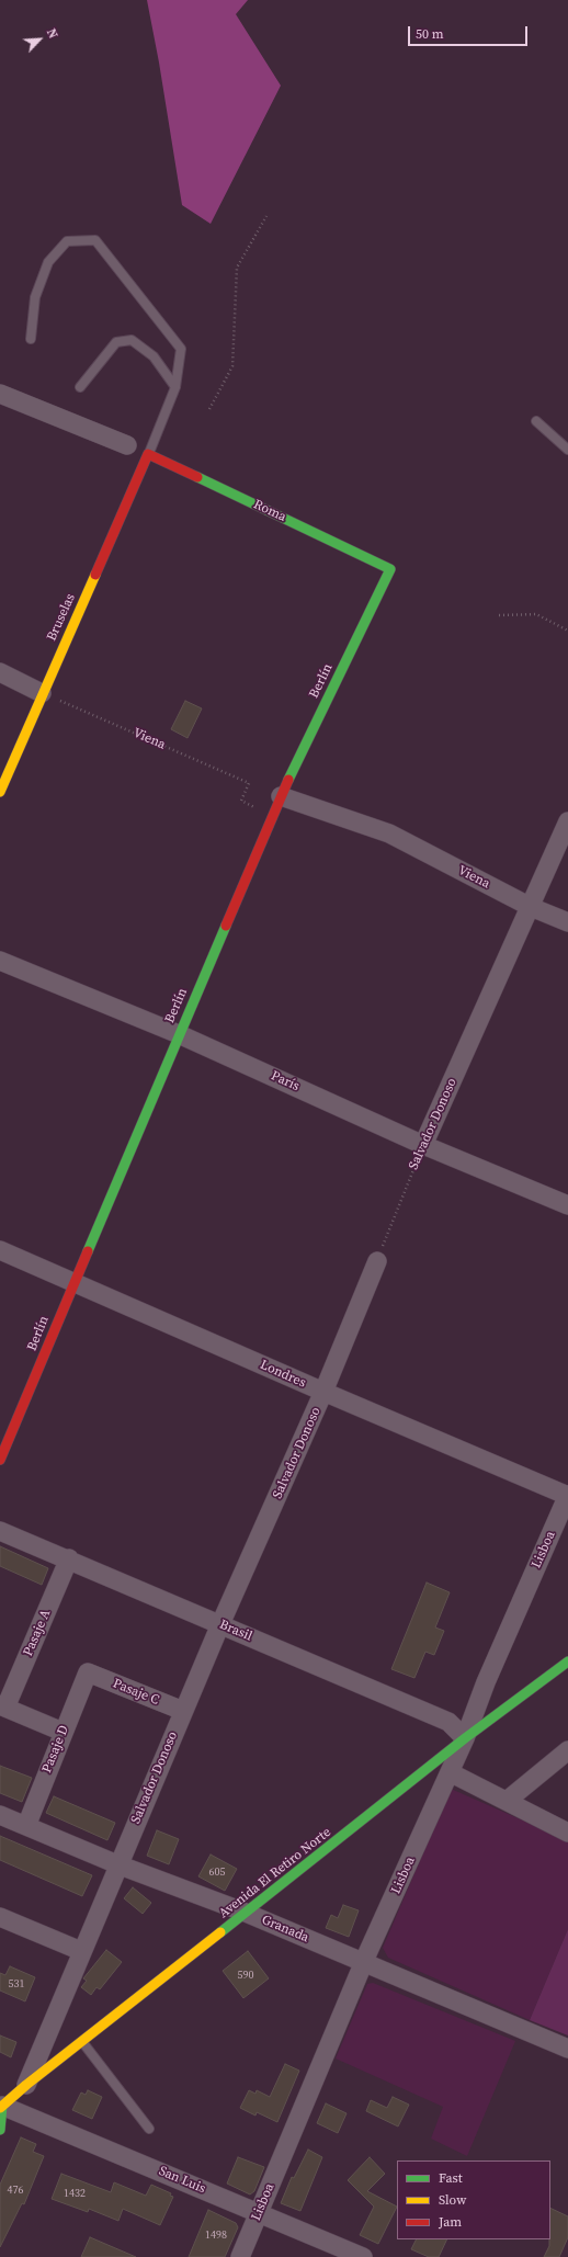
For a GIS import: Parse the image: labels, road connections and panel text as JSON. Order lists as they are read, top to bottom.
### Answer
{
  "streets": {
    "street": [
      "Roma",
      "Bruselas",
      "Berlín",
      "Viena",
      "París",
      "Salvador Donoso",
      "Londres",
      "Lisboa",
      "Brasil",
      "Pasaje A",
      "Pasaje C",
      "Pasaje D",
      "Avenida El Retiro Norte",
      "Granada",
      "San Luis"
    ]
  },
  "crossings": [
    ["Roma", "Bruselas"],
    ["Roma", "Berlín"],
    ["Bruselas", "Viena"],
    ["Berlín", "Viena"],
    ["Berlín", "París"],
    ["Berlín", "Londres"],
    ["Viena", "Salvador Donoso"],
    ["París", "Salvador Donoso"],
    ["Salvador Donoso", "Londres"],
    ["Salvador Donoso", "Brasil"],
    ["Salvador Donoso", "Pasaje C"],
    ["Salvador Donoso", "Avenida El Retiro Norte"],
    ["Salvador Donoso", "Granada"],
    ["Londres", "Lisboa"],
    ["Lisboa", "Brasil"],
    ["Lisboa", "Avenida El Retiro Norte"],
    ["Lisboa", "Granada"],
    ["Lisboa", "San Luis"],
    ["Brasil", "Pasaje A"],
    ["Brasil", "Avenida El Retiro Norte"],
    ["Pasaje C", "Pasaje D"],
    ["Pasaje D", "Granada"],
    ["Avenida El Retiro Norte", "Granada"],
    ["Avenida El Retiro Norte", "San Luis"]
  ],
  "house_numbers": [
    "605",
    "590",
    "531",
    "476",
    "1432",
    "1498"
  ],
  "legend": ["Fast", "Slow", "Jam"],
  "scale_bar": "50 m",
  "north": "top right"
}
